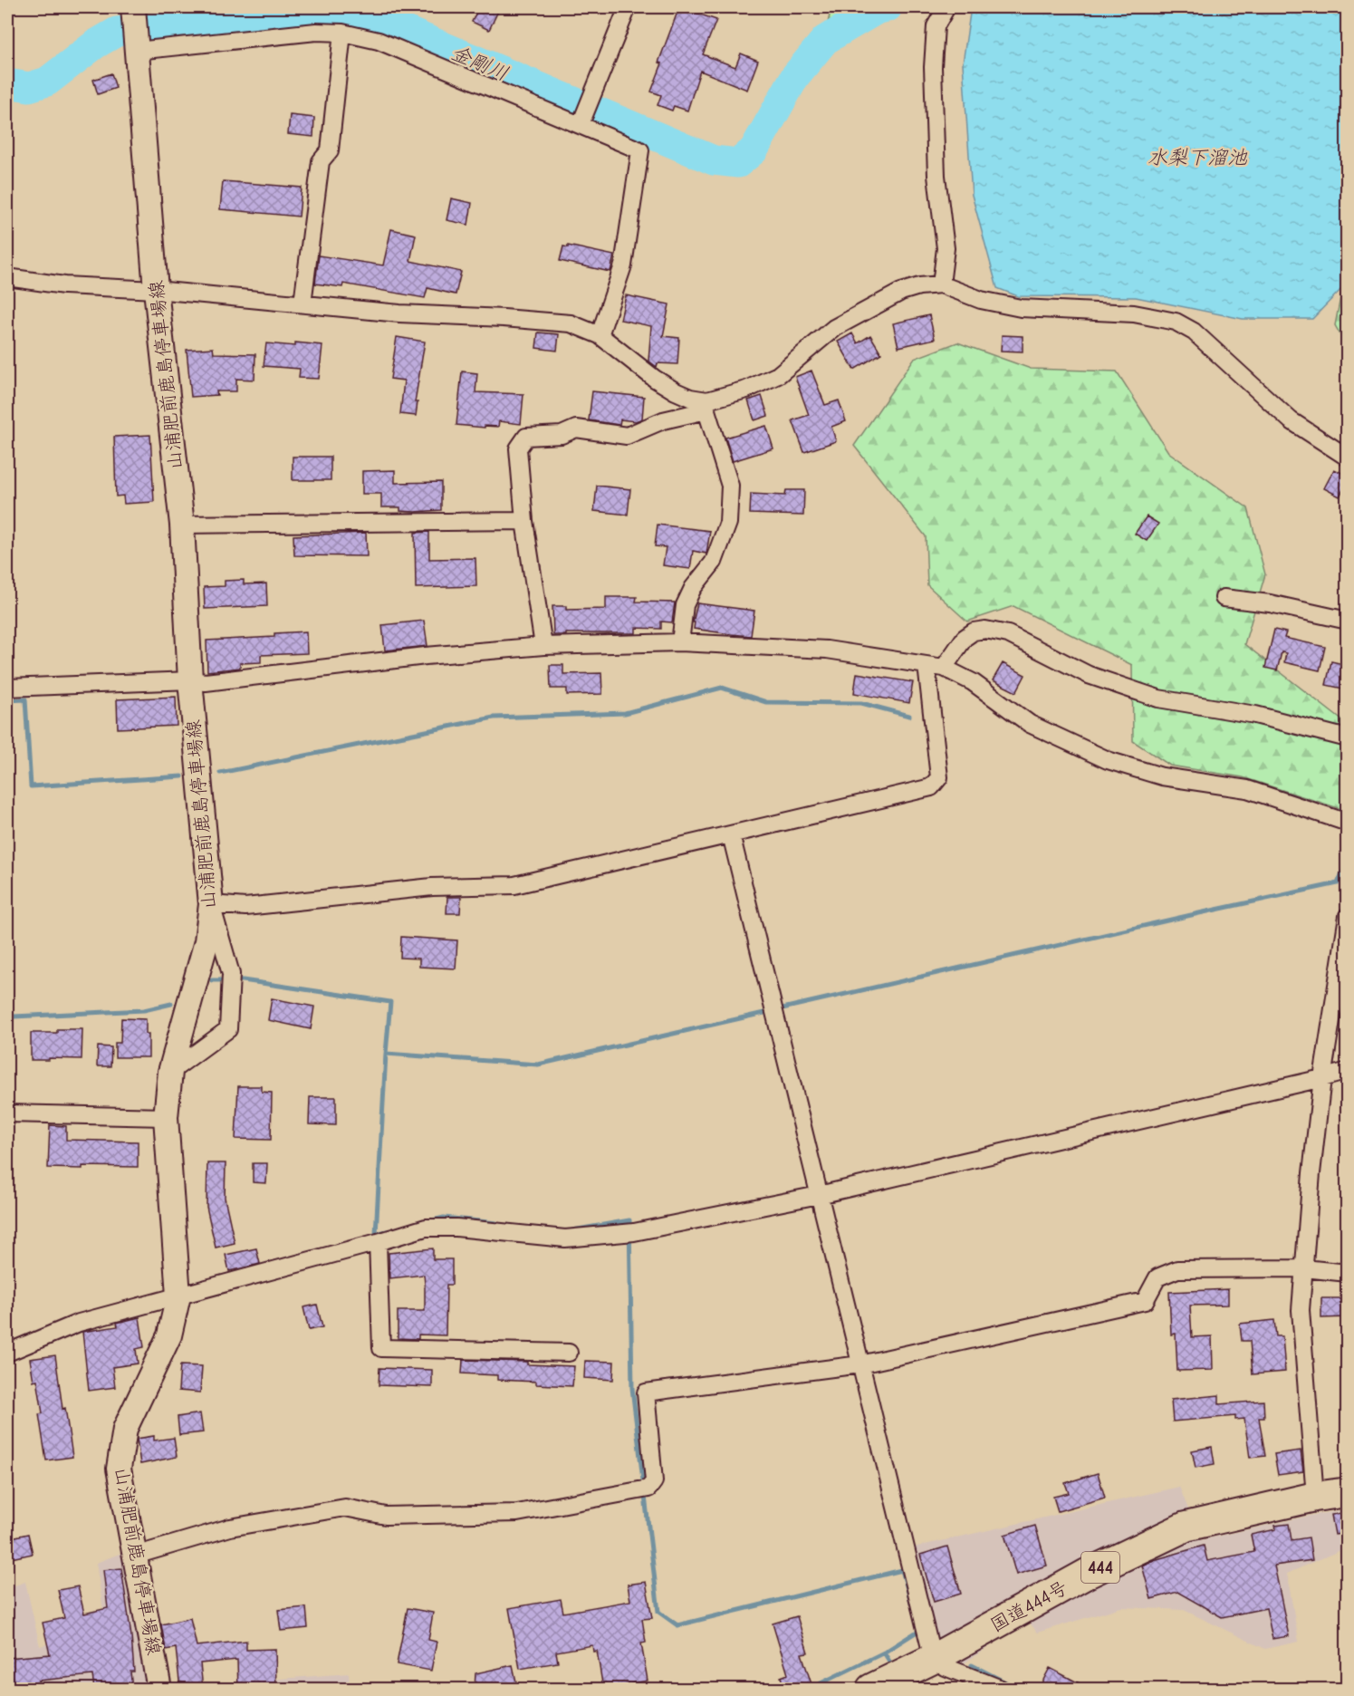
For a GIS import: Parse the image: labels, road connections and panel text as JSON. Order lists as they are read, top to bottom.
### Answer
{
  "streets": {
    "highway": ["444", "国道444号"],
    "main road": ["山浦肥前鹿島停車場線"]
  },
  "water": ["金剛川", "水梨下溜池"]
}
